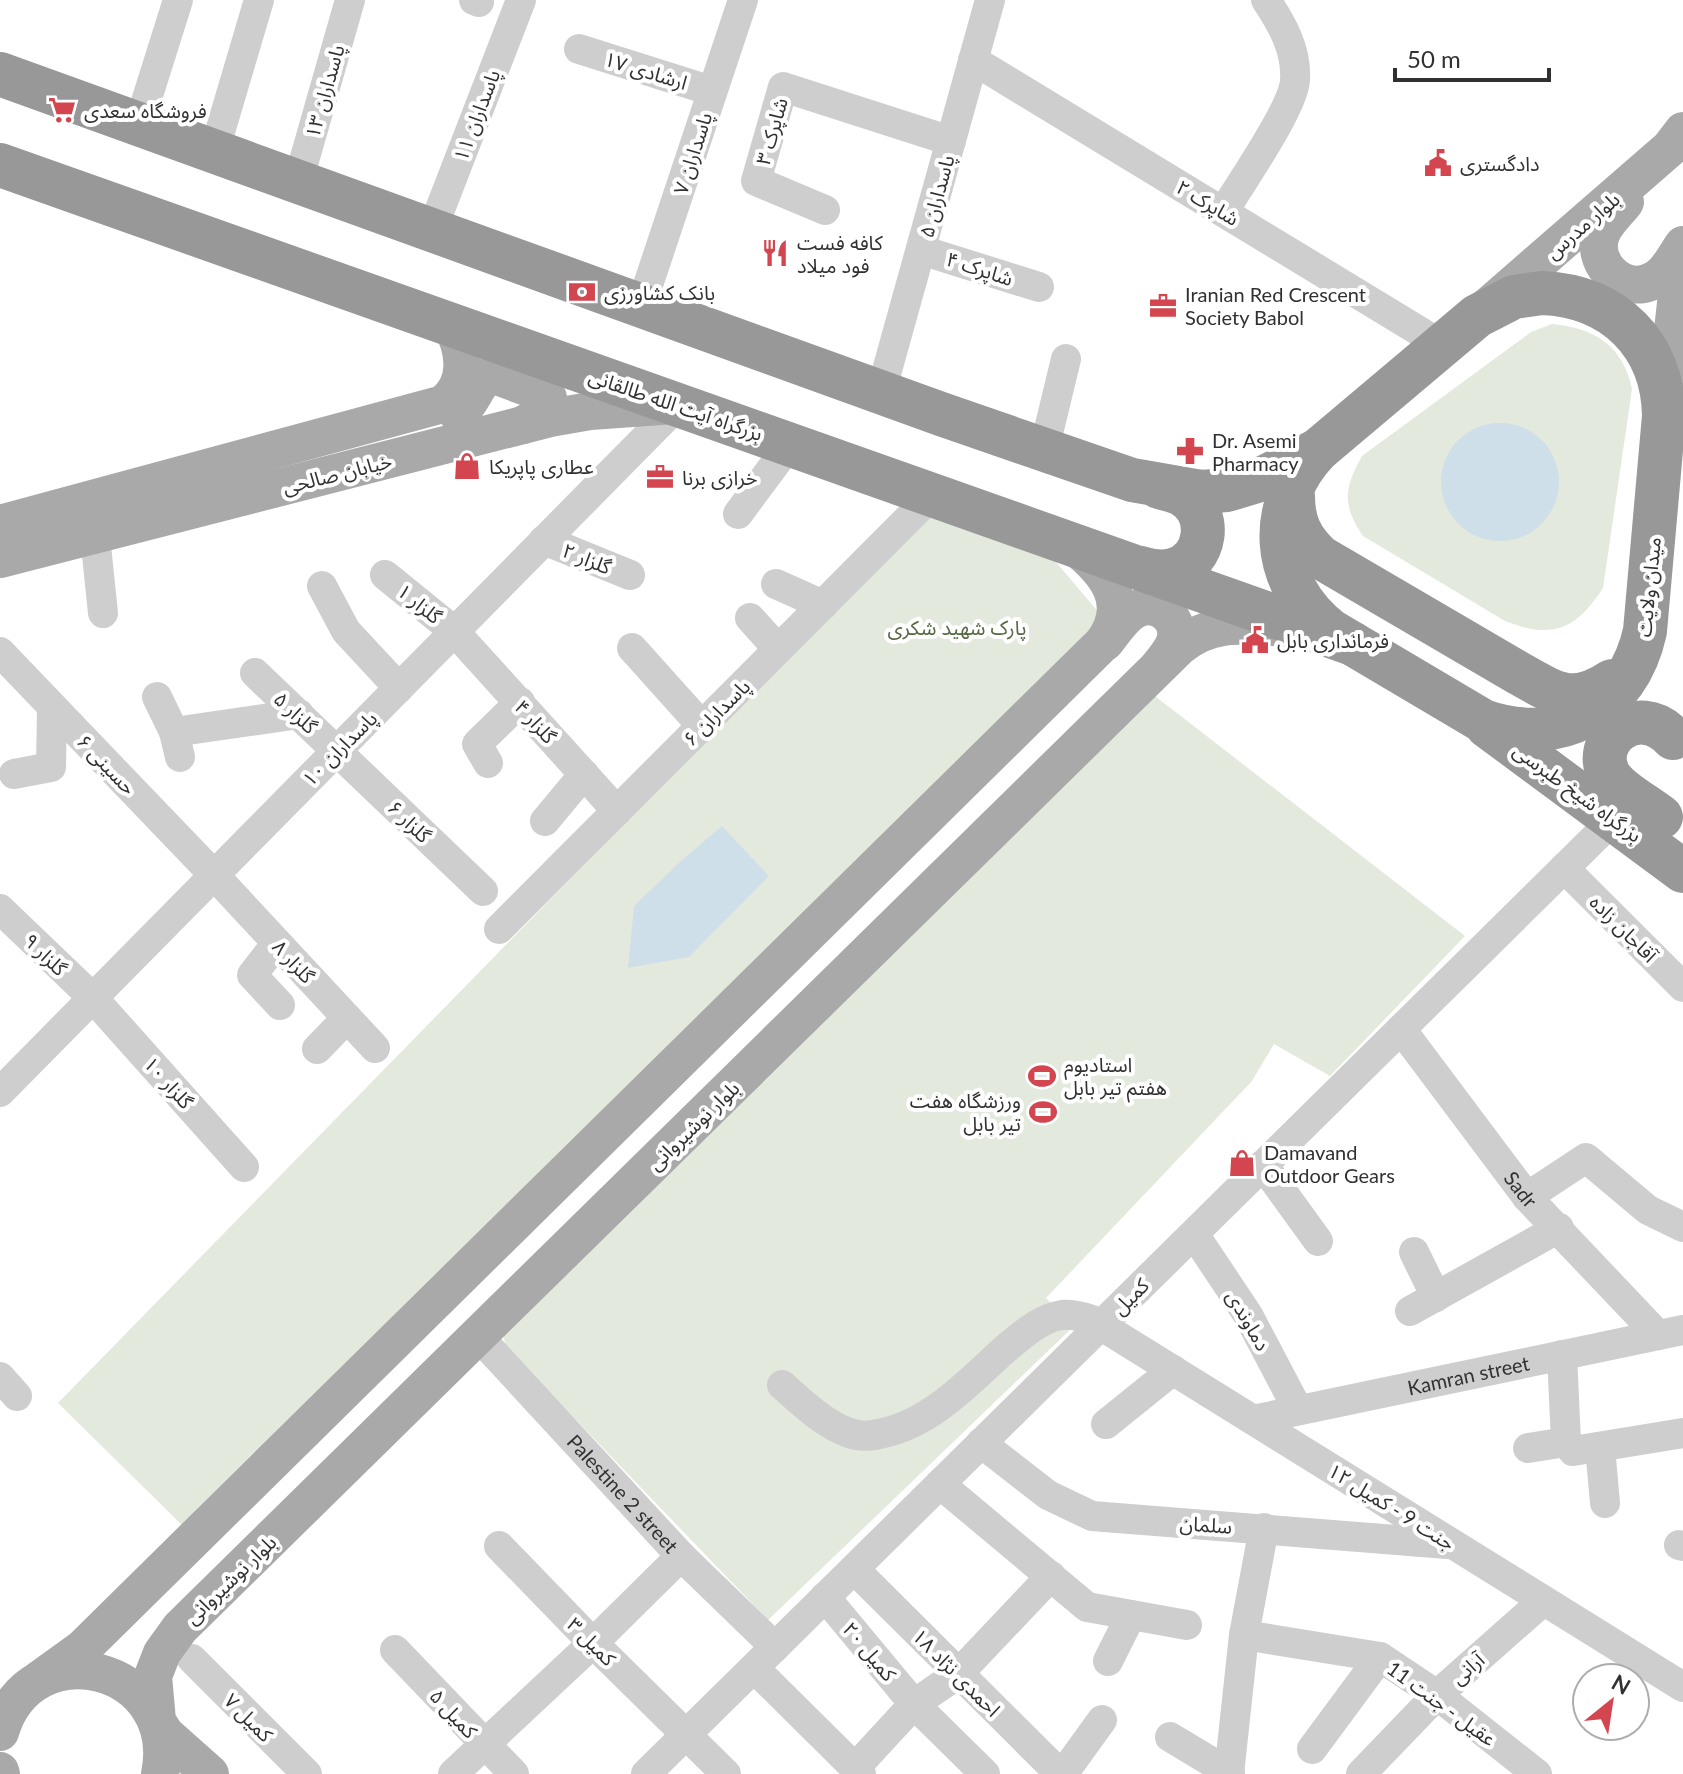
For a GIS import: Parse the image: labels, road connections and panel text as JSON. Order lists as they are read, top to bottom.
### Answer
{
  "streets": {
    "highway": ["بزرگراه آیت الله طالقانی", "میدان ولایت", "بزرگراه شیخ طبرسی"],
    "main road": ["بلوار مدرس", "خیابان صالحی", "بلوار نوشیروانی"],
    "street": [
      "ارشادی ۱۷",
      "پاسداران ۱۳",
      "پاسداران ١١",
      "شاپرک ۳",
      "پاسداران ۷",
      "پاسداران ۵",
      "شاپرک ۲",
      "شاپرک ۴",
      "گلزار ۲",
      "گلزار ۱",
      "گلزار ۵",
      "پاسداران ۶",
      "گلزار ۴",
      "پاسداران ١٠",
      "حسینی ۶",
      "گلزار ۶",
      "آقاجان زاده",
      "گلزار ٩",
      "گلزار ۸",
      "گلزار ۱۰",
      "Sadr",
      "کمیل",
      "دماوندی",
      "Kamran street",
      "Palestine 2 street",
      "جنت 9 - کمیل ۱۲",
      "سلمان",
      "کمیل ۳",
      "کمیل ۲۰",
      "آرانی",
      "احمدی نژاد ۱۸",
      "عقیل - جنت 11",
      "کمیل ۵",
      "کمیل ۷"
    ]
  },
  "crossings": [
    ["ارشادی ۱۷", "پاسداران ۷"],
    ["شاپرک ۳", "پاسداران ۵"],
    ["پاسداران ۵", "شاپرک ۲"],
    ["پاسداران ۵", "شاپرک ۴"],
    ["شاپرک ۲", "میدان ولایت"],
    ["بلوار مدرس", "میدان ولایت"],
    ["بزرگراه آیت الله طالقانی", "خیابان صالحی"],
    ["بزرگراه آیت الله طالقانی", "میدان ولایت"],
    ["بزرگراه آیت الله طالقانی", "پاسداران ۶"],
    ["بزرگراه آیت الله طالقانی", "پاسداران ١٠"],
    ["بزرگراه آیت الله طالقانی", "بلوار نوشیروانی"],
    ["خیابان صالحی", "پاسداران ١٠"],
    ["گلزار ۲", "پاسداران ١٠"],
    ["میدان ولایت", "بزرگراه شیخ طبرسی"],
    ["گلزار ۱", "گلزار ۴"],
    ["گلزار ۱", "پاسداران ١٠"],
    ["گلزار ۵", "پاسداران ١٠"],
    ["گلزار ۵", "گلزار ۶"],
    ["پاسداران ۶", "گلزار ۴"],
    ["گلزار ۴", "پاسداران ١٠"],
    ["پاسداران ١٠", "حسینی ۶"],
    ["پاسداران ١٠", "گلزار ۶"],
    ["پاسداران ١٠", "گلزار ٩"],
    ["پاسداران ١٠", "گلزار ۸"],
    ["پاسداران ١٠", "گلزار ۱۰"],
    ["حسینی ۶", "گلزار ۸"],
    ["بزرگراه شیخ طبرسی", "کمیل"],
    ["آقاجان زاده", "کمیل"],
    ["گلزار ٩", "گلزار ۱۰"],
    ["بلوار نوشیروانی", "Palestine 2 street"],
    ["Sadr", "کمیل"],
    ["Sadr", "Kamran street"],
    ["کمیل", "دماوندی"],
    ["کمیل", "Palestine 2 street"],
    ["کمیل", "جنت 9 - کمیل ۱۲"],
    ["کمیل", "سلمان"],
    ["کمیل", "کمیل ۳"],
    ["کمیل", "کمیل ۲۰"],
    ["کمیل", "احمدی نژاد ۱۸"],
    ["دماوندی", "Kamran street"],
    ["Kamran street", "جنت 9 - کمیل ۱۲"],
    ["جنت 9 - کمیل ۱۲", "سلمان"],
    ["جنت 9 - کمیل ۱۲", "آرانی"],
    ["آرانی", "عقیل - جنت 11"]
  ],
  "parks": ["پارک شهید شکری"],
  "places": {
    "supermarket": ["فروشگاه سعدی"],
    "public building": ["دادگستری", "فرمانداری بابل"],
    "restaurant": ["کافه فست فود میلاد"],
    "bank": ["بانک کشاورزی"],
    "office": ["Iranian Red Crescent Society Babol", "خرازی برنا"],
    "pharmacy": ["Dr. Asemi Pharmacy"],
    "shop": ["عطاری پاپریکا", "Damavand Outdoor Gears"],
    "sports": ["استادیوم هفتم تیر بابل", "ورزشگاه هفت تیر بابل"]
  },
  "scale_bar": "50 m",
  "north": "top right"
}
